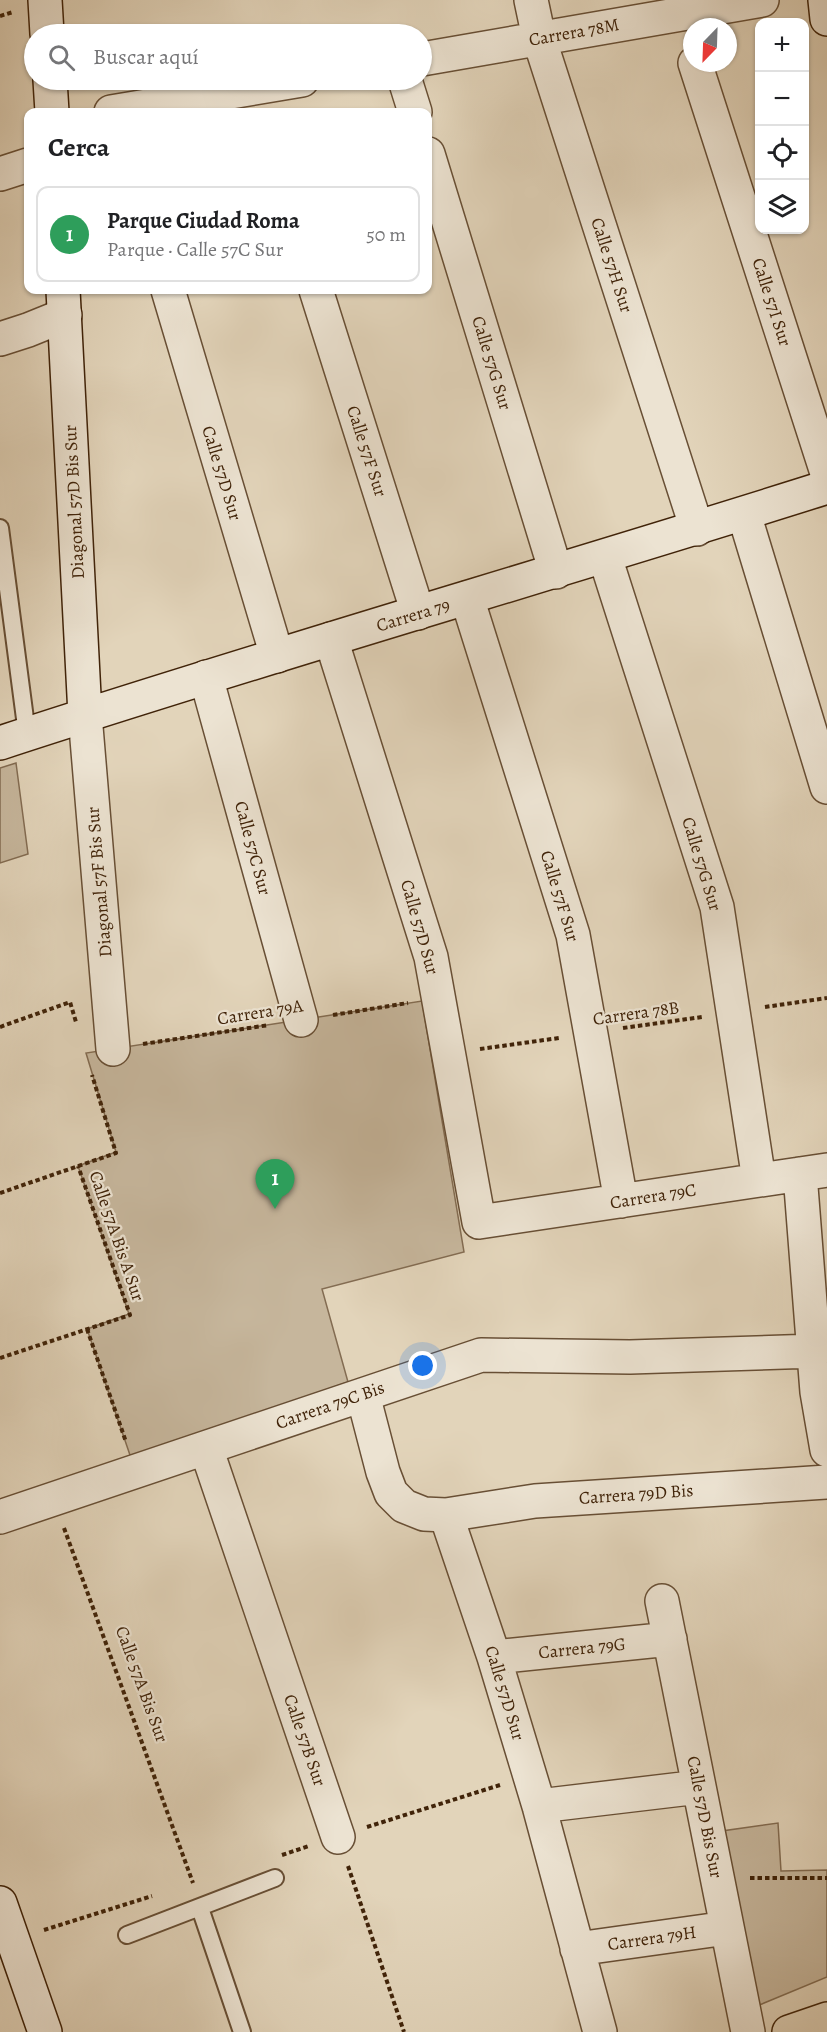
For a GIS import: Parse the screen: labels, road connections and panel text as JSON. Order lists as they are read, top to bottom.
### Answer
{
  "streets": {
    "street": [
      "Carrera 78M",
      "Calle 57H Sur",
      "Calle 57I Sur",
      "Calle 57G Sur",
      "Calle 57F Sur",
      "Calle 57D Sur",
      "Diagonal 57D Bis Sur",
      "Carrera 79",
      "Calle 57C Sur",
      "Diagonal 57F Bis Sur",
      "Carrera 79C",
      "Carrera 79C Bis",
      "Carrera 79D Bis",
      "Carrera 79G",
      "Calle 57B Sur",
      "Calle 57D Bis Sur",
      "Carrera 79H"
    ],
    "path": [
      "Carrera 79A",
      "Carrera 78B",
      "Calle 57A Bis A Sur",
      "Calle 57A Bis Sur"
    ]
  },
  "crossings": [
    ["Carrera 78M", "Calle 57H Sur"],
    ["Calle 57H Sur", "Carrera 79"],
    ["Calle 57G Sur", "Carrera 79"],
    ["Calle 57G Sur", "Carrera 78B"],
    ["Calle 57G Sur", "Carrera 79C"],
    ["Calle 57F Sur", "Carrera 79"],
    ["Calle 57F Sur", "Carrera 78B"],
    ["Calle 57F Sur", "Carrera 79C"],
    ["Calle 57D Sur", "Carrera 79"],
    ["Calle 57D Sur", "Carrera 79A"],
    ["Calle 57D Sur", "Carrera 78B"],
    ["Calle 57D Sur", "Carrera 79C"],
    ["Calle 57D Sur", "Carrera 79D Bis"],
    ["Calle 57D Sur", "Carrera 79G"],
    ["Calle 57D Sur", "Carrera 79H"],
    ["Diagonal 57D Bis Sur", "Carrera 79"],
    ["Diagonal 57D Bis Sur", "Diagonal 57F Bis Sur"],
    ["Carrera 79", "Calle 57C Sur"],
    ["Carrera 79", "Diagonal 57F Bis Sur"],
    ["Calle 57C Sur", "Carrera 79A"],
    ["Diagonal 57F Bis Sur", "Carrera 79A"],
    ["Carrera 79C Bis", "Calle 57A Bis Sur"],
    ["Carrera 79C Bis", "Calle 57B Sur"],
    ["Carrera 79G", "Calle 57D Bis Sur"],
    ["Calle 57D Bis Sur", "Carrera 79H"]
  ],
  "north": "bottom left",
  "page": {
    "map_buttons": ["+", "−"],
    "search": "Buscar aquí",
    "heading": "Cerca",
    "list": [
      {
        "mark": "1",
        "name": "Parque Ciudad Roma",
        "note": "Parque · Calle 57C Sur",
        "value": "50 m"
      }
    ],
    "pins": "1"
  }
}
